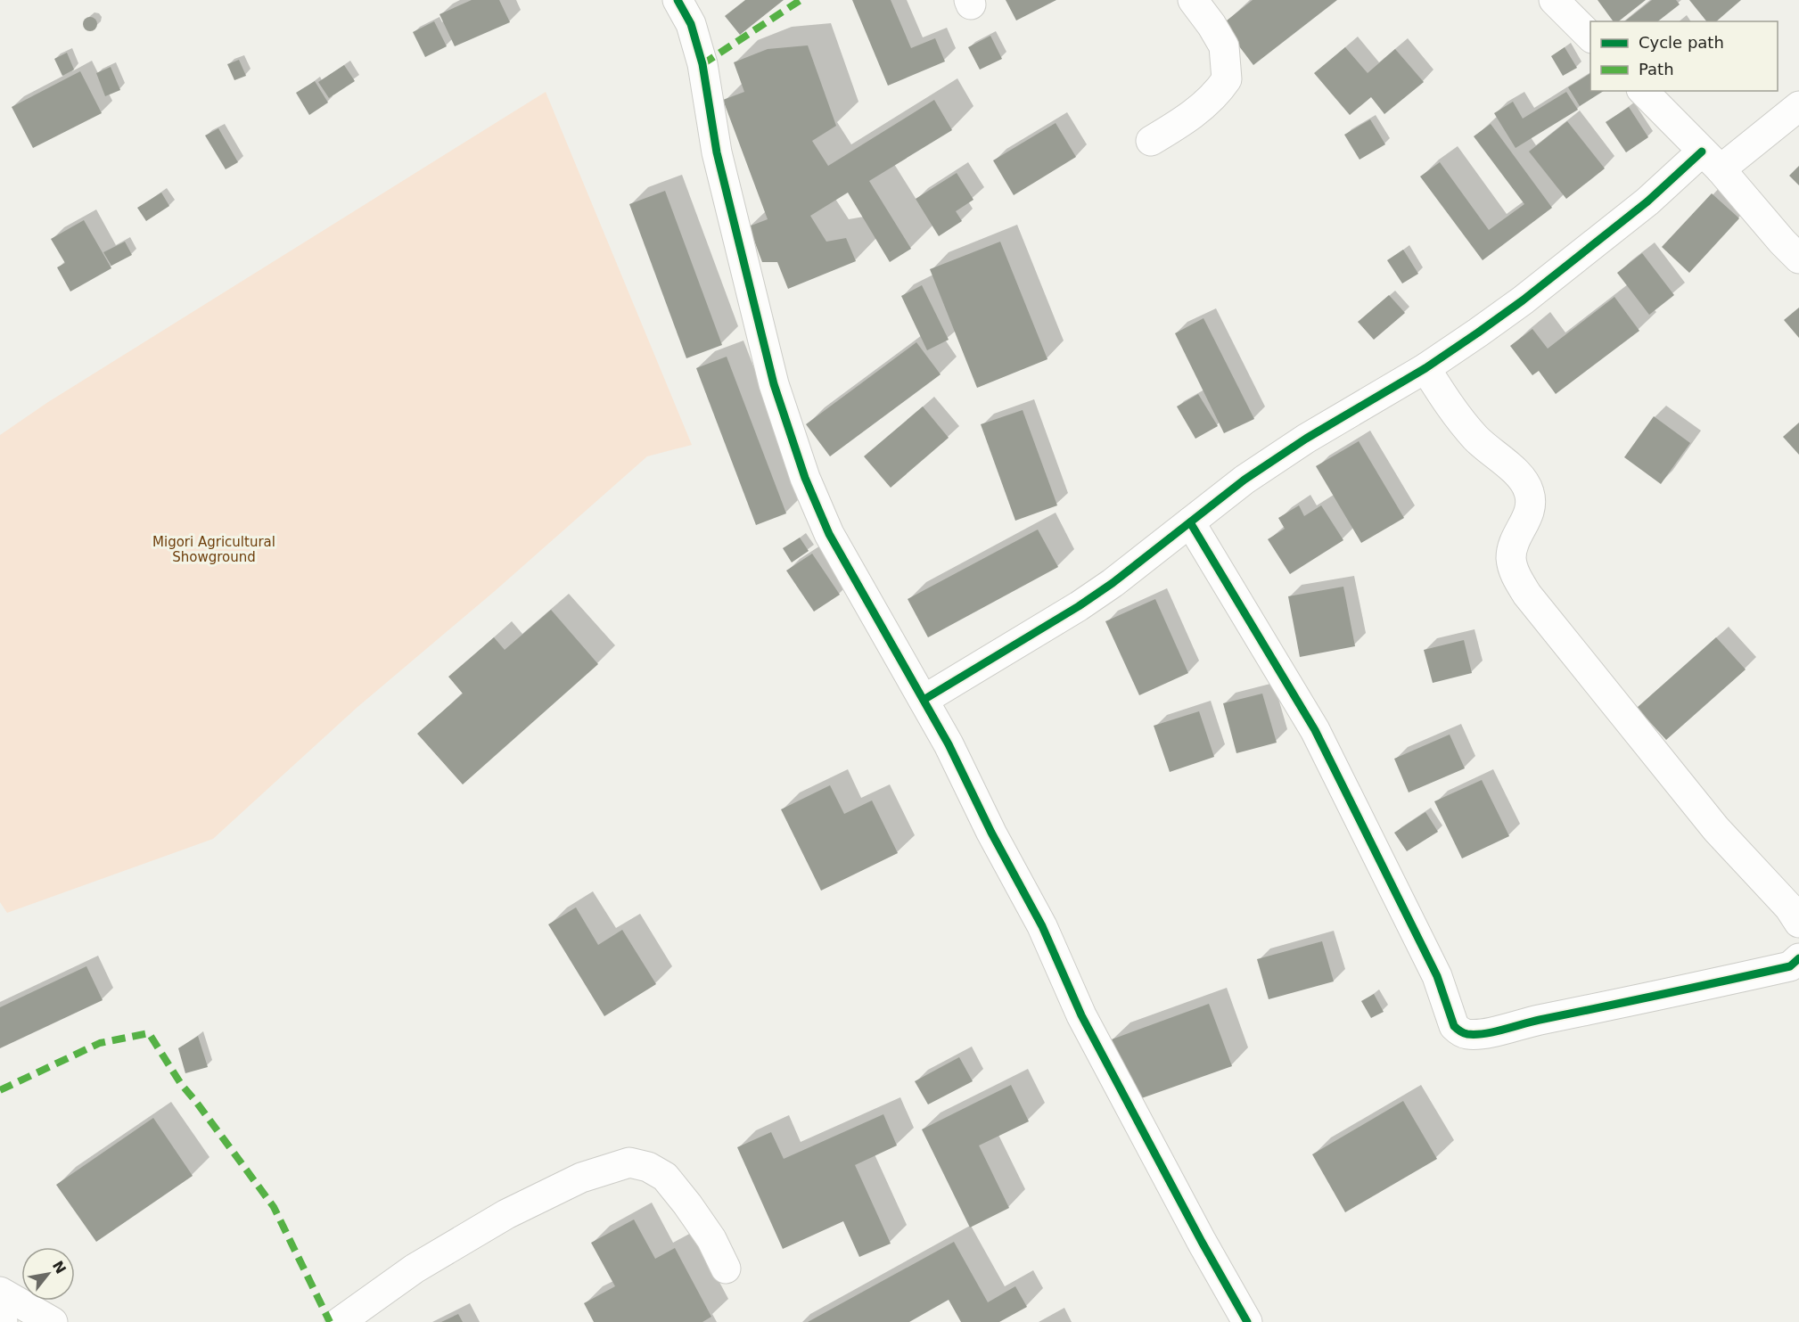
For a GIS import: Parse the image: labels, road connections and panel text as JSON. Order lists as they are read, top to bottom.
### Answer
{
  "parks": ["Migori Agricultural Showground"],
  "legend": ["Cycle path", "Path"],
  "north": "top right"
}
